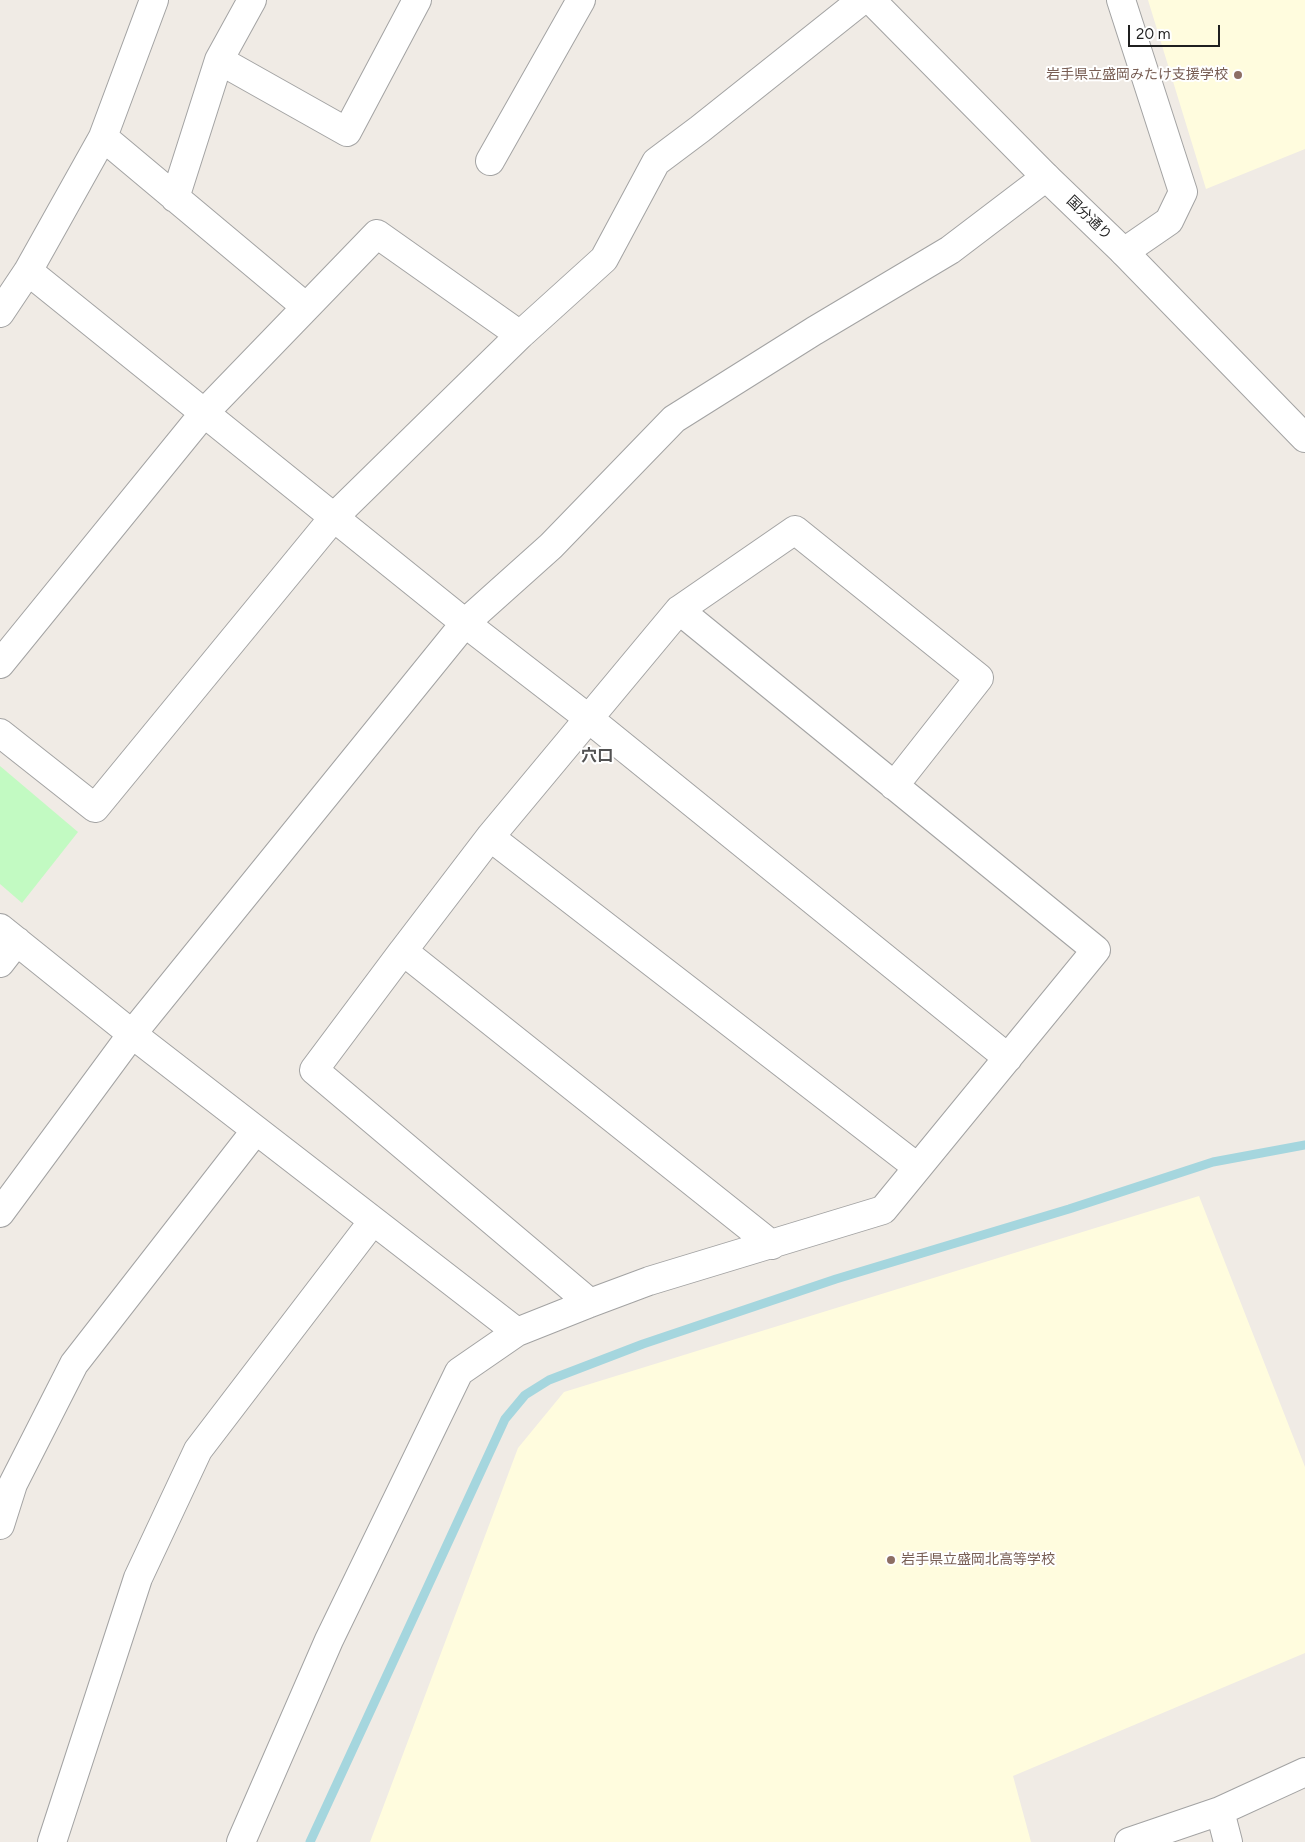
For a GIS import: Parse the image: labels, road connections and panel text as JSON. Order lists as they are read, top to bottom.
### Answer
{
  "streets": {
    "street": ["国分通り"]
  },
  "districts": ["穴口"],
  "places": ["岩手県立盛岡みたけ支援学校", "岩手県立盛岡北高等学校"],
  "scale_bar": "20 m"
}
